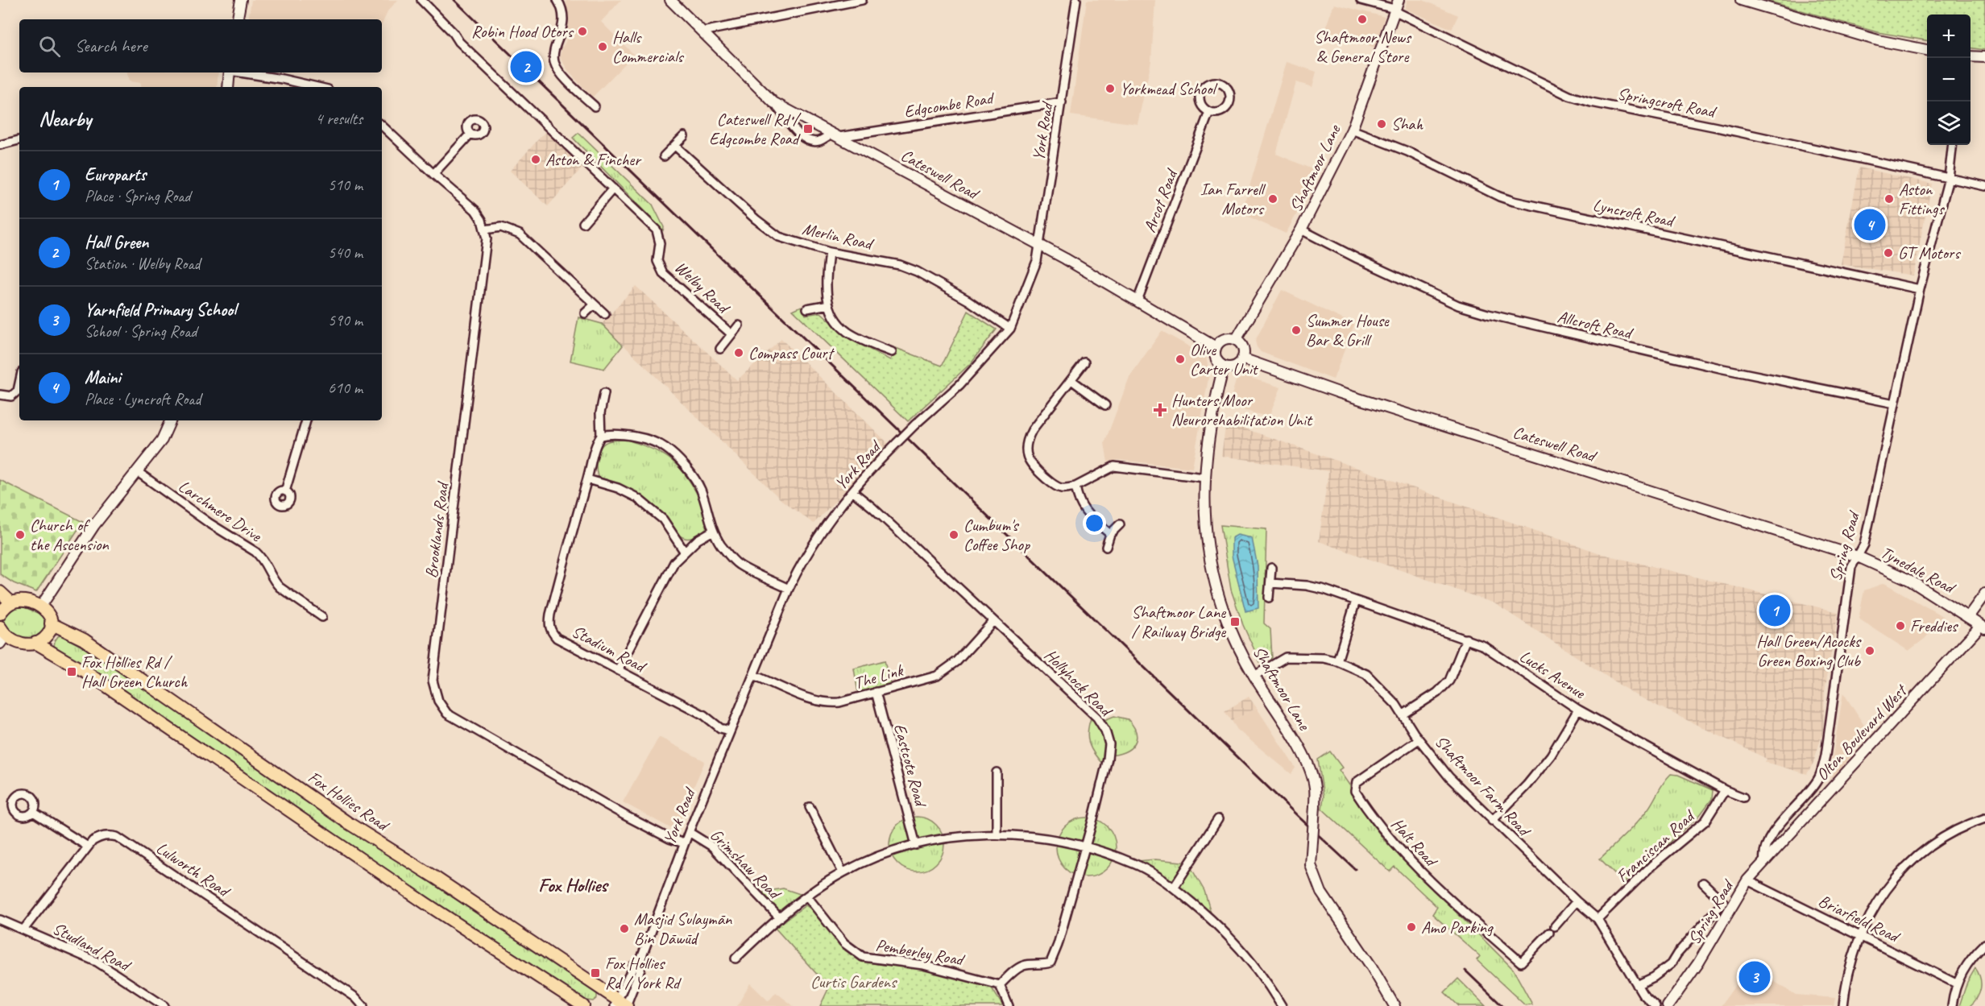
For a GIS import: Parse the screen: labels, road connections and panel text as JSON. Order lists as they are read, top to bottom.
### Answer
{
  "streets": {
    "main road": ["Fox Hollies Road"],
    "street": [
      "Springcroft Road",
      "Edgcombe Road",
      "York Road",
      "Shaftmoor Lane",
      "Cateswell Road",
      "Arcot Road",
      "Lyncroft Road",
      "Merlin Road",
      "Welby Road",
      "Allcroft Road",
      "Larchmere Drive",
      "Brooklands Road",
      "Spring Road",
      "Tynedale Road",
      "Stadium Road",
      "Lucks Avenue",
      "The Link",
      "Hollyhock Road",
      "Olton Boulevard West",
      "Eastcote Road",
      "Shaftmoor Farm Road",
      "Halt Road",
      "Franciscan Road",
      "Grimshaw Road",
      "Lulworth Road",
      "Briarfield Road",
      "Studland Road",
      "Pemberley Road"
    ]
  },
  "crossings": [
    ["Springcroft Road", "Shaftmoor Lane"],
    ["Springcroft Road", "Spring Road"],
    ["Edgcombe Road", "York Road"],
    ["Edgcombe Road", "Cateswell Road"],
    ["York Road", "Cateswell Road"],
    ["York Road", "Merlin Road"],
    ["York Road", "Brooklands Road"],
    ["York Road", "Stadium Road"],
    ["York Road", "The Link"],
    ["York Road", "Hollyhock Road"],
    ["York Road", "Fox Hollies Road"],
    ["York Road", "Grimshaw Road"],
    ["Shaftmoor Lane", "Cateswell Road"],
    ["Shaftmoor Lane", "Lyncroft Road"],
    ["Shaftmoor Lane", "Allcroft Road"],
    ["Shaftmoor Lane", "Shaftmoor Farm Road"],
    ["Cateswell Road", "Arcot Road"],
    ["Cateswell Road", "Spring Road"],
    ["Cateswell Road", "Tynedale Road"],
    ["Lyncroft Road", "Spring Road"],
    ["Allcroft Road", "Spring Road"],
    ["Spring Road", "Tynedale Road"],
    ["Spring Road", "Olton Boulevard West"],
    ["Spring Road", "Briarfield Road"],
    ["Tynedale Road", "Olton Boulevard West"],
    ["Lucks Avenue", "Franciscan Road"],
    ["The Link", "Hollyhock Road"],
    ["The Link", "Eastcote Road"],
    ["Hollyhock Road", "Pemberley Road"],
    ["Shaftmoor Farm Road", "Halt Road"],
    ["Shaftmoor Farm Road", "Franciscan Road"],
    ["Lulworth Road", "Studland Road"]
  ],
  "districts": ["Fox Hollies"],
  "parks": ["Curtis Gardens"],
  "places": {
    "other": [
      "Shaftmoor News & General Store",
      "Robin Hood Otors",
      "Halls Commercials",
      "Yorkmead School",
      "Shah",
      "Aston & Fincher",
      "Ian Farrell Motors",
      "Aston Fittings",
      "GT Motors",
      "Summer House Bar & Grill",
      "Compass Court",
      "Olive Carter Unit",
      "Church of the Ascension",
      "Cumbum's Coffee Shop",
      "Freddies",
      "Hall Green/Acocks Green Boxing Club",
      "Amo Parking",
      "Masjid Sulaymān Bin Dāwūd"
    ],
    "transit": [
      "Cateswell Rd / Edgcombe Road",
      "Shaftmoor Lane / Railway Bridge",
      "Fox Hollies Rd / Hall Green Church",
      "Fox Hollies Rd / York Rd"
    ],
    "health": ["Hunters Moor Neurorehabilitation Unit"]
  },
  "page": {
    "map_buttons": ["+", "−"],
    "search": "Search here",
    "pins": [
      "2",
      "4",
      "1",
      "3"
    ],
    "heading": ["Nearby", "4 results"],
    "list": [
      {
        "mark": "1",
        "name": "Europarts",
        "note": "Place · Spring Road",
        "value": "510 m"
      },
      {
        "mark": "2",
        "name": "Hall Green",
        "note": "Station · Welby Road",
        "value": "540 m"
      },
      {
        "mark": "3",
        "name": "Yarnfield Primary School",
        "note": "School · Spring Road",
        "value": "590 m"
      },
      {
        "mark": "4",
        "name": "Maini",
        "note": "Place · Lyncroft Road",
        "value": "610 m"
      }
    ]
  }
}
